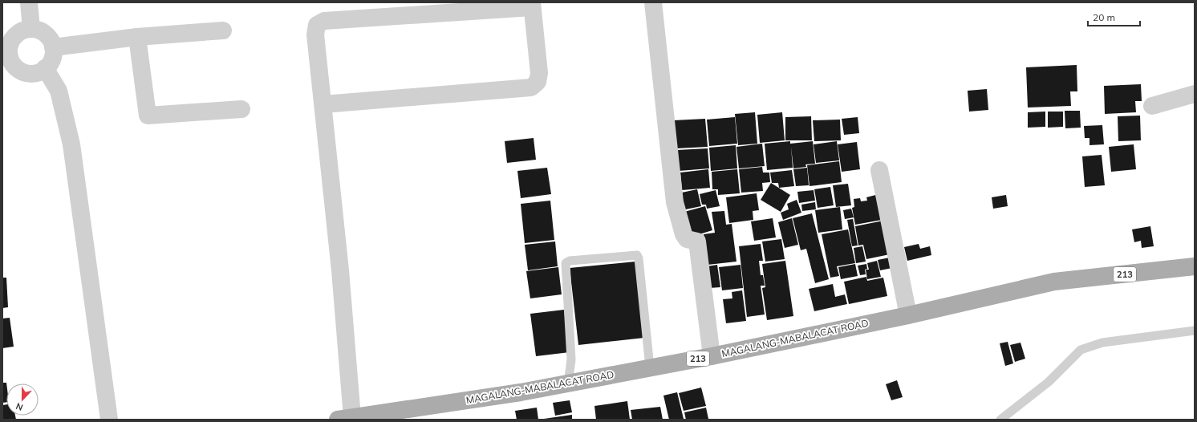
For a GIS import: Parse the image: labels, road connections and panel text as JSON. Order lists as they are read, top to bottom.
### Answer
{
  "streets": {
    "main road": ["213", "MAGALANG-MABALACAT ROAD"]
  },
  "scale_bar": "20 m",
  "north": "bottom"
}
